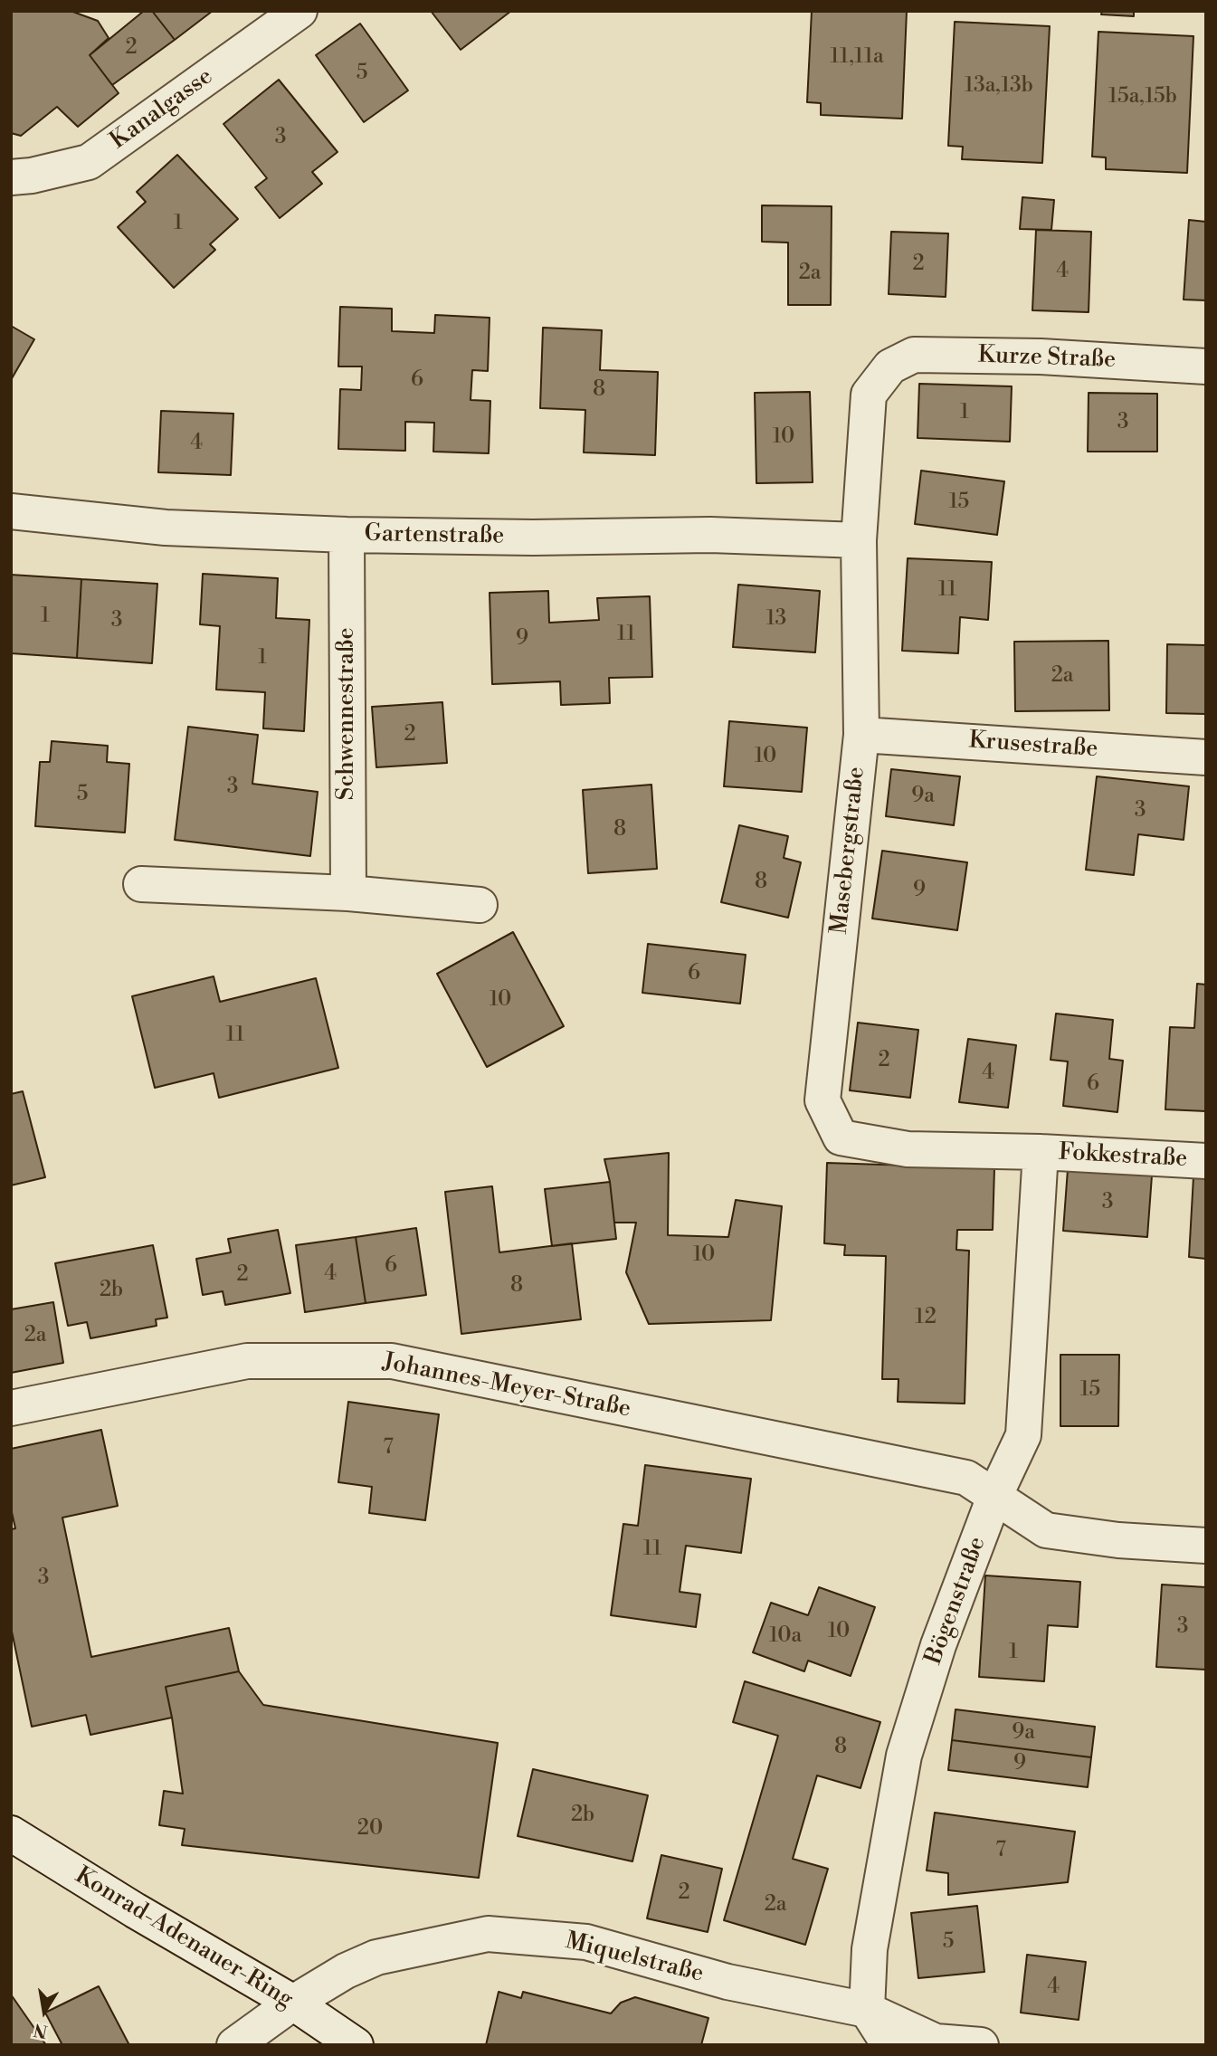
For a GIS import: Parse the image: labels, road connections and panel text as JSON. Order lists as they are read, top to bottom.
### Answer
{
  "streets": {
    "street": [
      "Kanalgasse",
      "Kurze Straße",
      "Gartenstraße",
      "Schwennestraße",
      "Krusestraße",
      "Masebergstraße",
      "Fokkestraße",
      "Johannes-Meyer-Straße",
      "Bögenstraße",
      "Konrad-Adenauer-Ring",
      "Miquelstraße"
    ]
  },
  "crossings": [
    ["Kurze Straße", "Masebergstraße"],
    ["Gartenstraße", "Schwennestraße"],
    ["Gartenstraße", "Masebergstraße"],
    ["Krusestraße", "Masebergstraße"],
    ["Masebergstraße", "Fokkestraße"],
    ["Masebergstraße", "Bögenstraße"],
    ["Fokkestraße", "Bögenstraße"],
    ["Johannes-Meyer-Straße", "Bögenstraße"],
    ["Bögenstraße", "Miquelstraße"],
    ["Konrad-Adenauer-Ring", "Miquelstraße"]
  ],
  "house_numbers": [
    "2",
    "11,11a",
    "5",
    "13a,13b",
    "15a,15b",
    "3",
    "1",
    "2",
    "4",
    "2a",
    "6",
    "8",
    "1",
    "3",
    "10",
    "4",
    "15",
    "11",
    "1",
    "13",
    "3",
    "11",
    "9",
    "1",
    "2a",
    "2",
    "10",
    "3",
    "5",
    "9a",
    "3",
    "8",
    "8",
    "9",
    "6",
    "10",
    "11",
    "2",
    "4",
    "6",
    "3",
    "10",
    "6",
    "4",
    "2",
    "8",
    "2b",
    "12",
    "2a",
    "15",
    "7",
    "11",
    "3",
    "3",
    "10",
    "10a",
    "1",
    "9a",
    "8",
    "9",
    "2b",
    "20",
    "7",
    "2",
    "2a",
    "5",
    "4"
  ],
  "north": "bottom"
}
